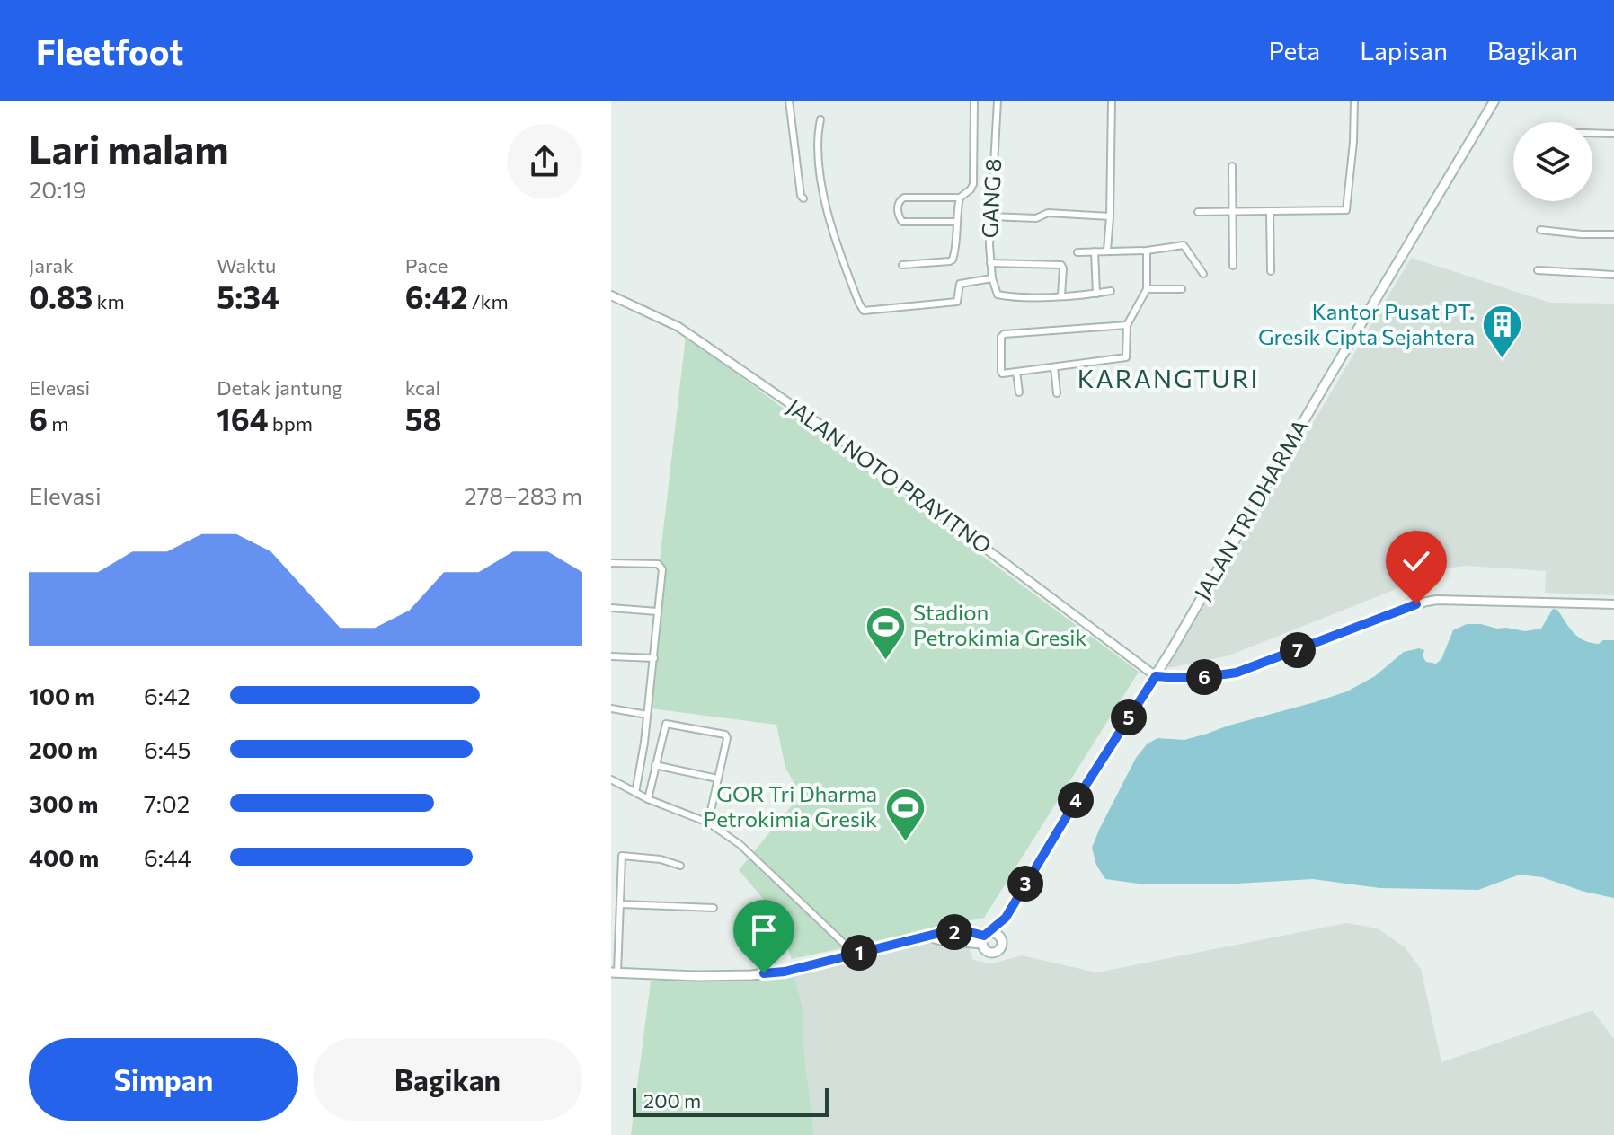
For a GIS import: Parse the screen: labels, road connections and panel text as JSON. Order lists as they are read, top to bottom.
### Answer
{
  "streets": {
    "main road": ["JALAN TRI DHARMA"],
    "street": ["GANG 8", "JALAN NOTO PRAYITNO"]
  },
  "crossings": [
    ["JALAN NOTO PRAYITNO", "JALAN TRI DHARMA"]
  ],
  "districts": ["KARANGTURI"],
  "places": {
    "building": ["Kantor Pusat PT. Gresik Cipta Sejahtera"],
    "sports": ["Stadion Petrokimia Gresik", "GOR Tri Dharma Petrokimia Gresik"]
  },
  "scale_bar": "200 m",
  "page": {
    "header": "Fleetfoot",
    "nav": ["Peta", "Lapisan", "Bagikan"],
    "heading": ["Lari malam", "20:19"],
    "stats": [
      ["Jarak", "0.83 km"],
      ["Waktu", "5:34"],
      ["Pace", "6:42 /km"],
      ["Elevasi", "6 m"],
      ["Detak jantung", "164 bpm"],
      ["kcal", "58"]
    ],
    "chart": ["Elevasi", "278–283 m"],
    "pins": [
      "7",
      "6",
      "5",
      "4",
      "3",
      "2",
      "1"
    ],
    "list": [
      {
        "name": "100 m",
        "note": "6:42"
      },
      {
        "name": "200 m",
        "note": "6:45"
      },
      {
        "name": "300 m",
        "note": "7:02"
      },
      {
        "name": "400 m",
        "note": "6:44"
      }
    ],
    "buttons": ["Simpan", "Bagikan"],
    "scale": "200 m"
  }
}
